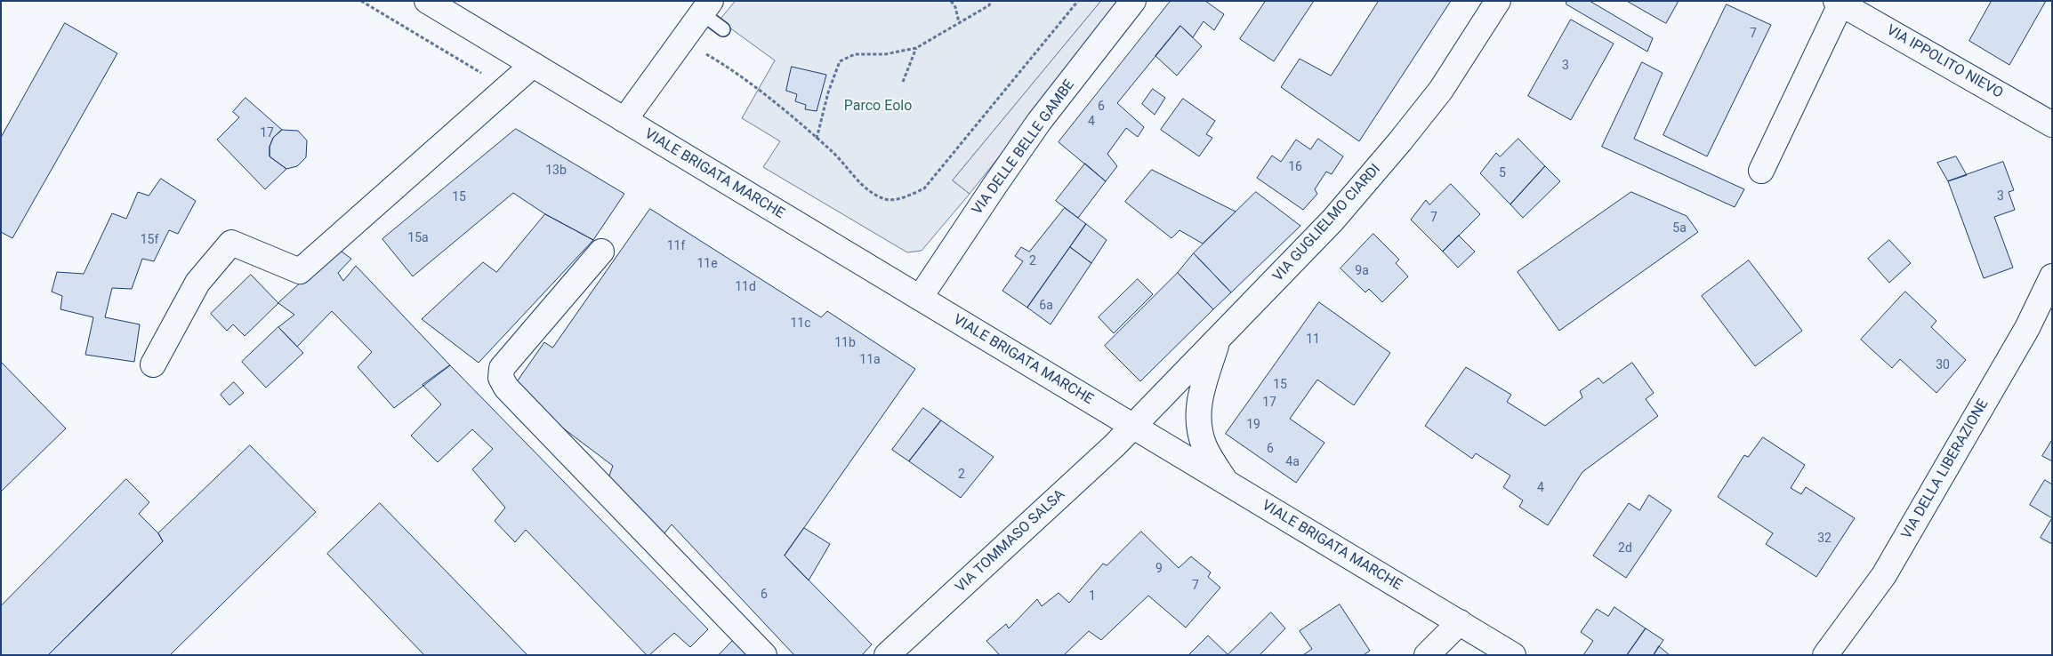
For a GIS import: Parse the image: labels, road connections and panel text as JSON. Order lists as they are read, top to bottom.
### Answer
{
  "streets": {
    "street": [
      "VIA IPPOLITO NIEVO",
      "VIA DELLE BELLE GAMBE",
      "VIALE BRIGATA MARCHE",
      "VIA GUGLIELMO CIARDI",
      "VIA DELLA LIBERAZIONE",
      "VIA TOMMASO SALSA"
    ]
  },
  "crossings": [
    ["VIA DELLE BELLE GAMBE", "VIALE BRIGATA MARCHE"],
    ["VIALE BRIGATA MARCHE", "VIA GUGLIELMO CIARDI"],
    ["VIALE BRIGATA MARCHE", "VIA TOMMASO SALSA"],
    ["VIA GUGLIELMO CIARDI", "VIA TOMMASO SALSA"]
  ],
  "parks": ["Parco Eolo"],
  "house_numbers": [
    "7",
    "3",
    "6",
    "4",
    "17",
    "16",
    "13b",
    "5",
    "3",
    "15",
    "7",
    "5a",
    "15a",
    "15f",
    "11f",
    "2",
    "11e",
    "9a",
    "11d",
    "6a",
    "11c",
    "11",
    "11b",
    "11a",
    "30",
    "15",
    "17",
    "19",
    "6",
    "4a",
    "2",
    "4",
    "32",
    "2d",
    "9",
    "7",
    "6",
    "1"
  ]
}
